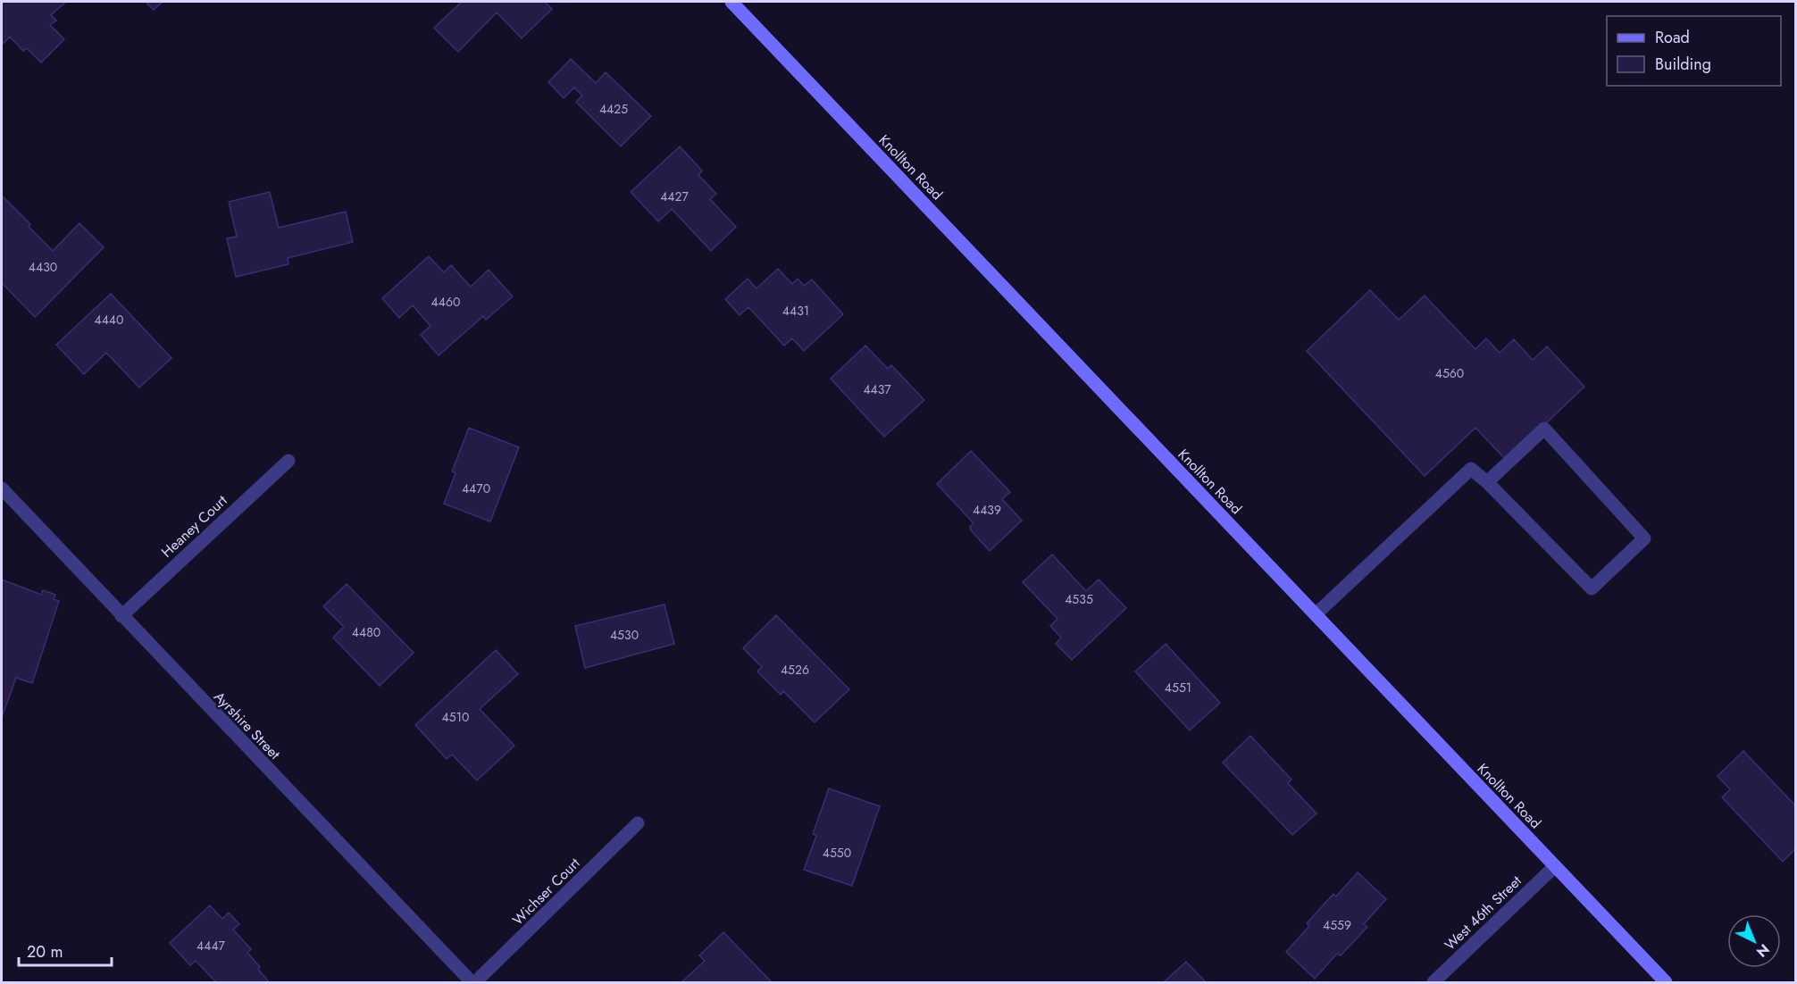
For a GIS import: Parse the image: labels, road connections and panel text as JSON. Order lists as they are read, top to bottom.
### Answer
{
  "streets": {
    "street": [
      "Knollton Road",
      "Heaney Court",
      "Ayrshire Street",
      "Wichser Court",
      "West 46th Street"
    ]
  },
  "crossings": [
    ["Knollton Road", "West 46th Street"],
    ["Heaney Court", "Ayrshire Street"]
  ],
  "house_numbers": [
    "4425",
    "4427",
    "4430",
    "4460",
    "4431",
    "4440",
    "4560",
    "4437",
    "4470",
    "4439",
    "4535",
    "4480",
    "4530",
    "4526",
    "4551",
    "4510",
    "4550",
    "4559",
    "4447"
  ],
  "legend": ["Road", "Building"],
  "scale_bar": "20 m",
  "north": "bottom right"
}
